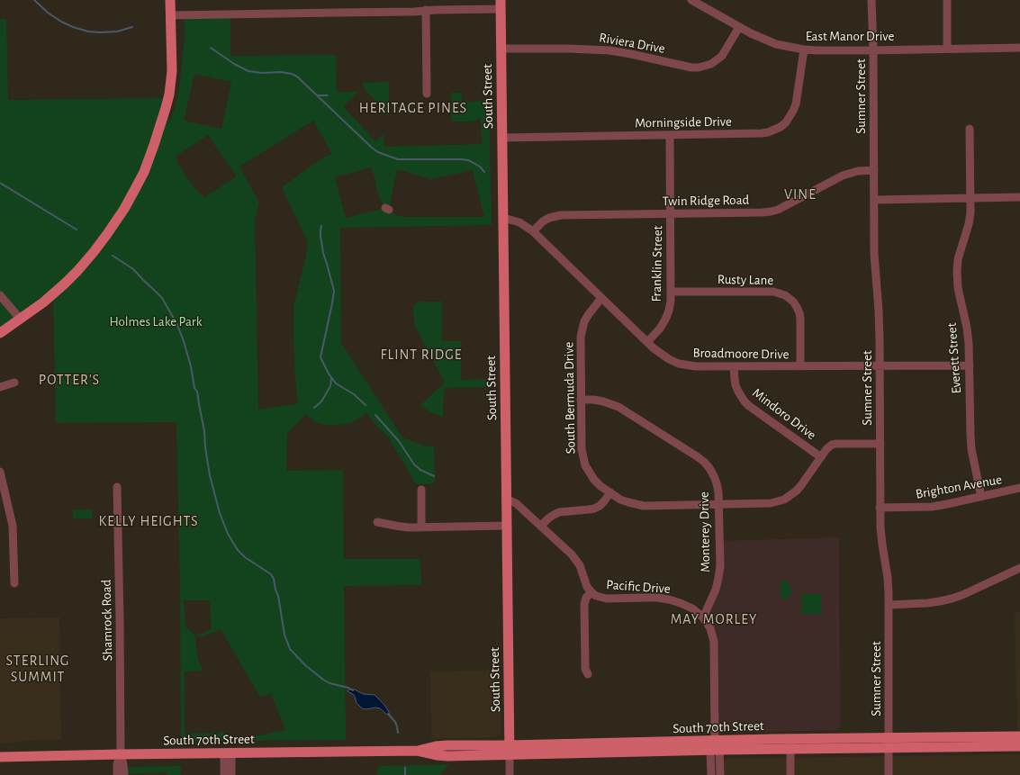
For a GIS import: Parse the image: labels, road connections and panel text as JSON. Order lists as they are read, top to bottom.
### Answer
{
  "streets": {
    "main road": ["South Street", "South 70th Street"],
    "street": [
      "East Manor Drive",
      "Riviera Drive",
      "Sumner Street",
      "Morningside Drive",
      "Twin Ridge Road",
      "Franklin Street",
      "Rusty Lane",
      "Broadmoore Drive",
      "Everett Street",
      "South Bermuda Drive",
      "Mindoro Drive",
      "Brighton Avenue",
      "Monterey Drive",
      "Pacific Drive",
      "Shamrock Road"
    ]
  },
  "crossings": [
    ["East Manor Drive", "Riviera Drive"],
    ["East Manor Drive", "Sumner Street"],
    ["East Manor Drive", "Morningside Drive"],
    ["Riviera Drive", "South Street"],
    ["South Street", "Morningside Drive"],
    ["South Street", "Broadmoore Drive"],
    ["South Street", "Pacific Drive"],
    ["South Street", "South 70th Street"],
    ["Sumner Street", "Twin Ridge Road"],
    ["Sumner Street", "Broadmoore Drive"],
    ["Sumner Street", "South Bermuda Drive"],
    ["Sumner Street", "Brighton Avenue"],
    ["Sumner Street", "South 70th Street"],
    ["Morningside Drive", "Franklin Street"],
    ["Twin Ridge Road", "Franklin Street"],
    ["Twin Ridge Road", "Broadmoore Drive"],
    ["Franklin Street", "Rusty Lane"],
    ["Franklin Street", "Broadmoore Drive"],
    ["Rusty Lane", "Broadmoore Drive"],
    ["Broadmoore Drive", "Everett Street"],
    ["Broadmoore Drive", "South Bermuda Drive"],
    ["Broadmoore Drive", "Mindoro Drive"],
    ["Everett Street", "Brighton Avenue"],
    ["South Bermuda Drive", "Mindoro Drive"],
    ["South Bermuda Drive", "Monterey Drive"],
    ["Monterey Drive", "Pacific Drive"],
    ["Shamrock Road", "South 70th Street"]
  ],
  "districts": [
    "HERITAGE PINES",
    "VINE",
    "FLINT RIDGE",
    "POTTER'S",
    "KELLY HEIGHTS",
    "MAY MORLEY",
    "STERLING SUMMIT"
  ],
  "parks": ["Holmes Lake Park"]
}
